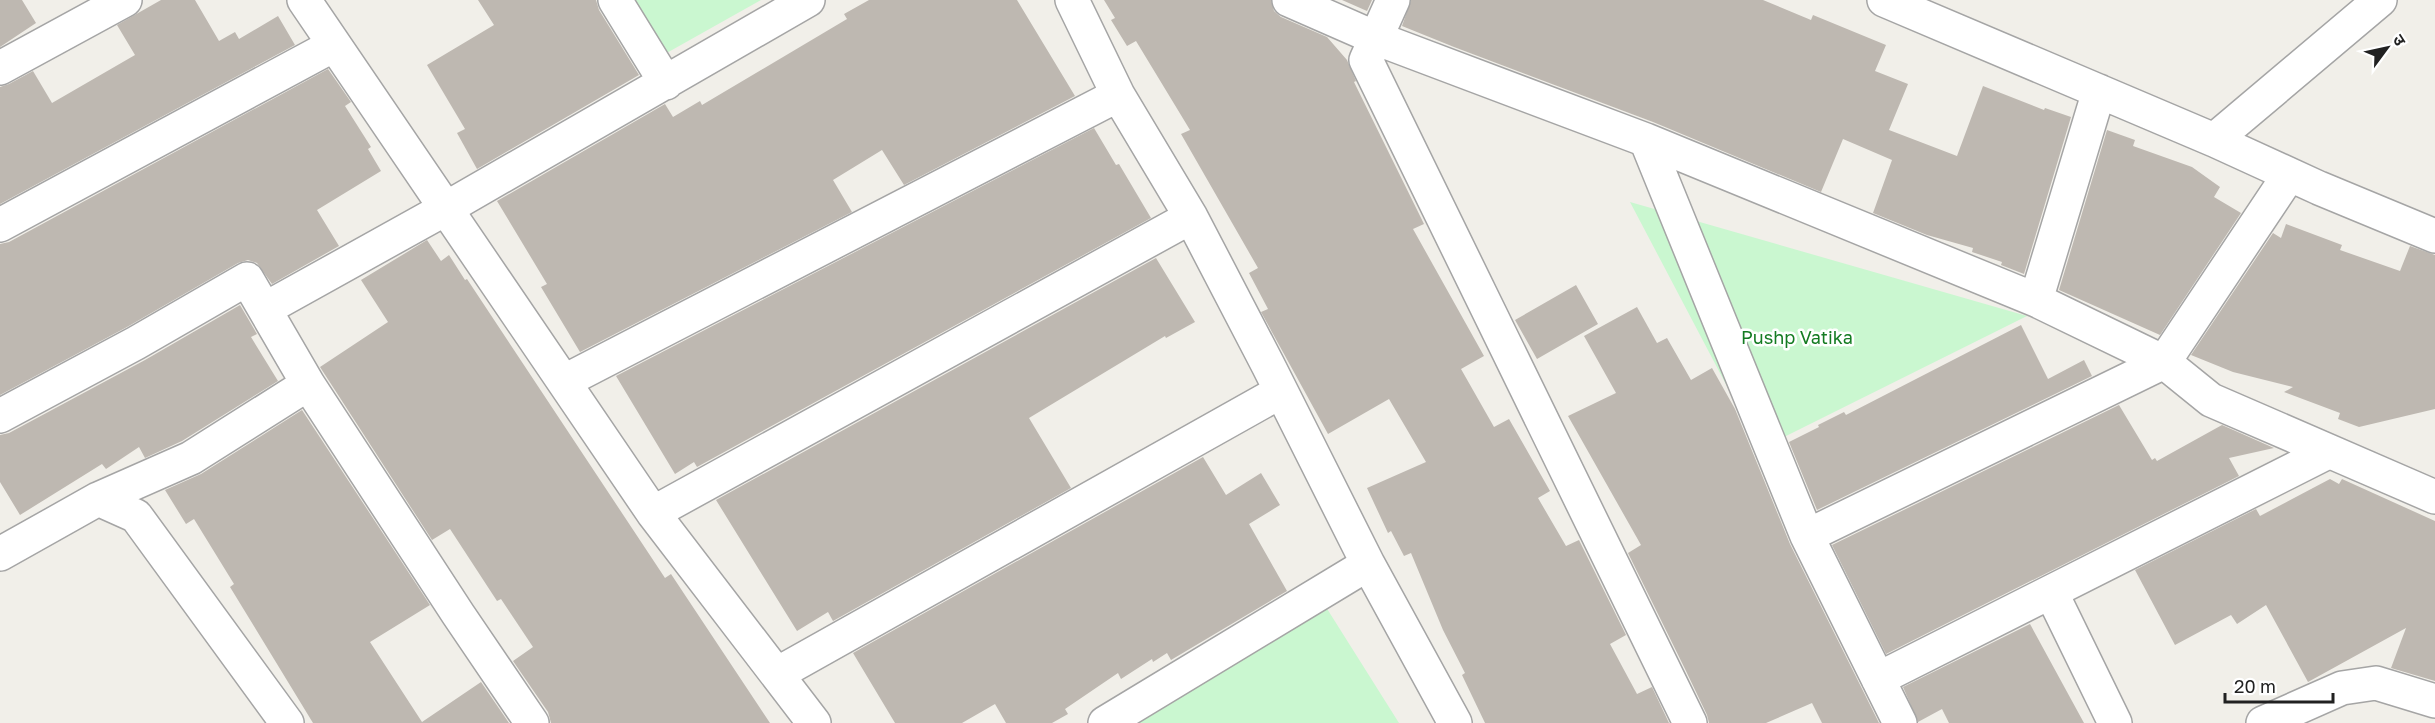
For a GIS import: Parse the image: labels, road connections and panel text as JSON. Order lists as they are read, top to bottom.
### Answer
{
  "parks": ["Pushp Vatika"],
  "scale_bar": "20 m",
  "north": "top right"
}
